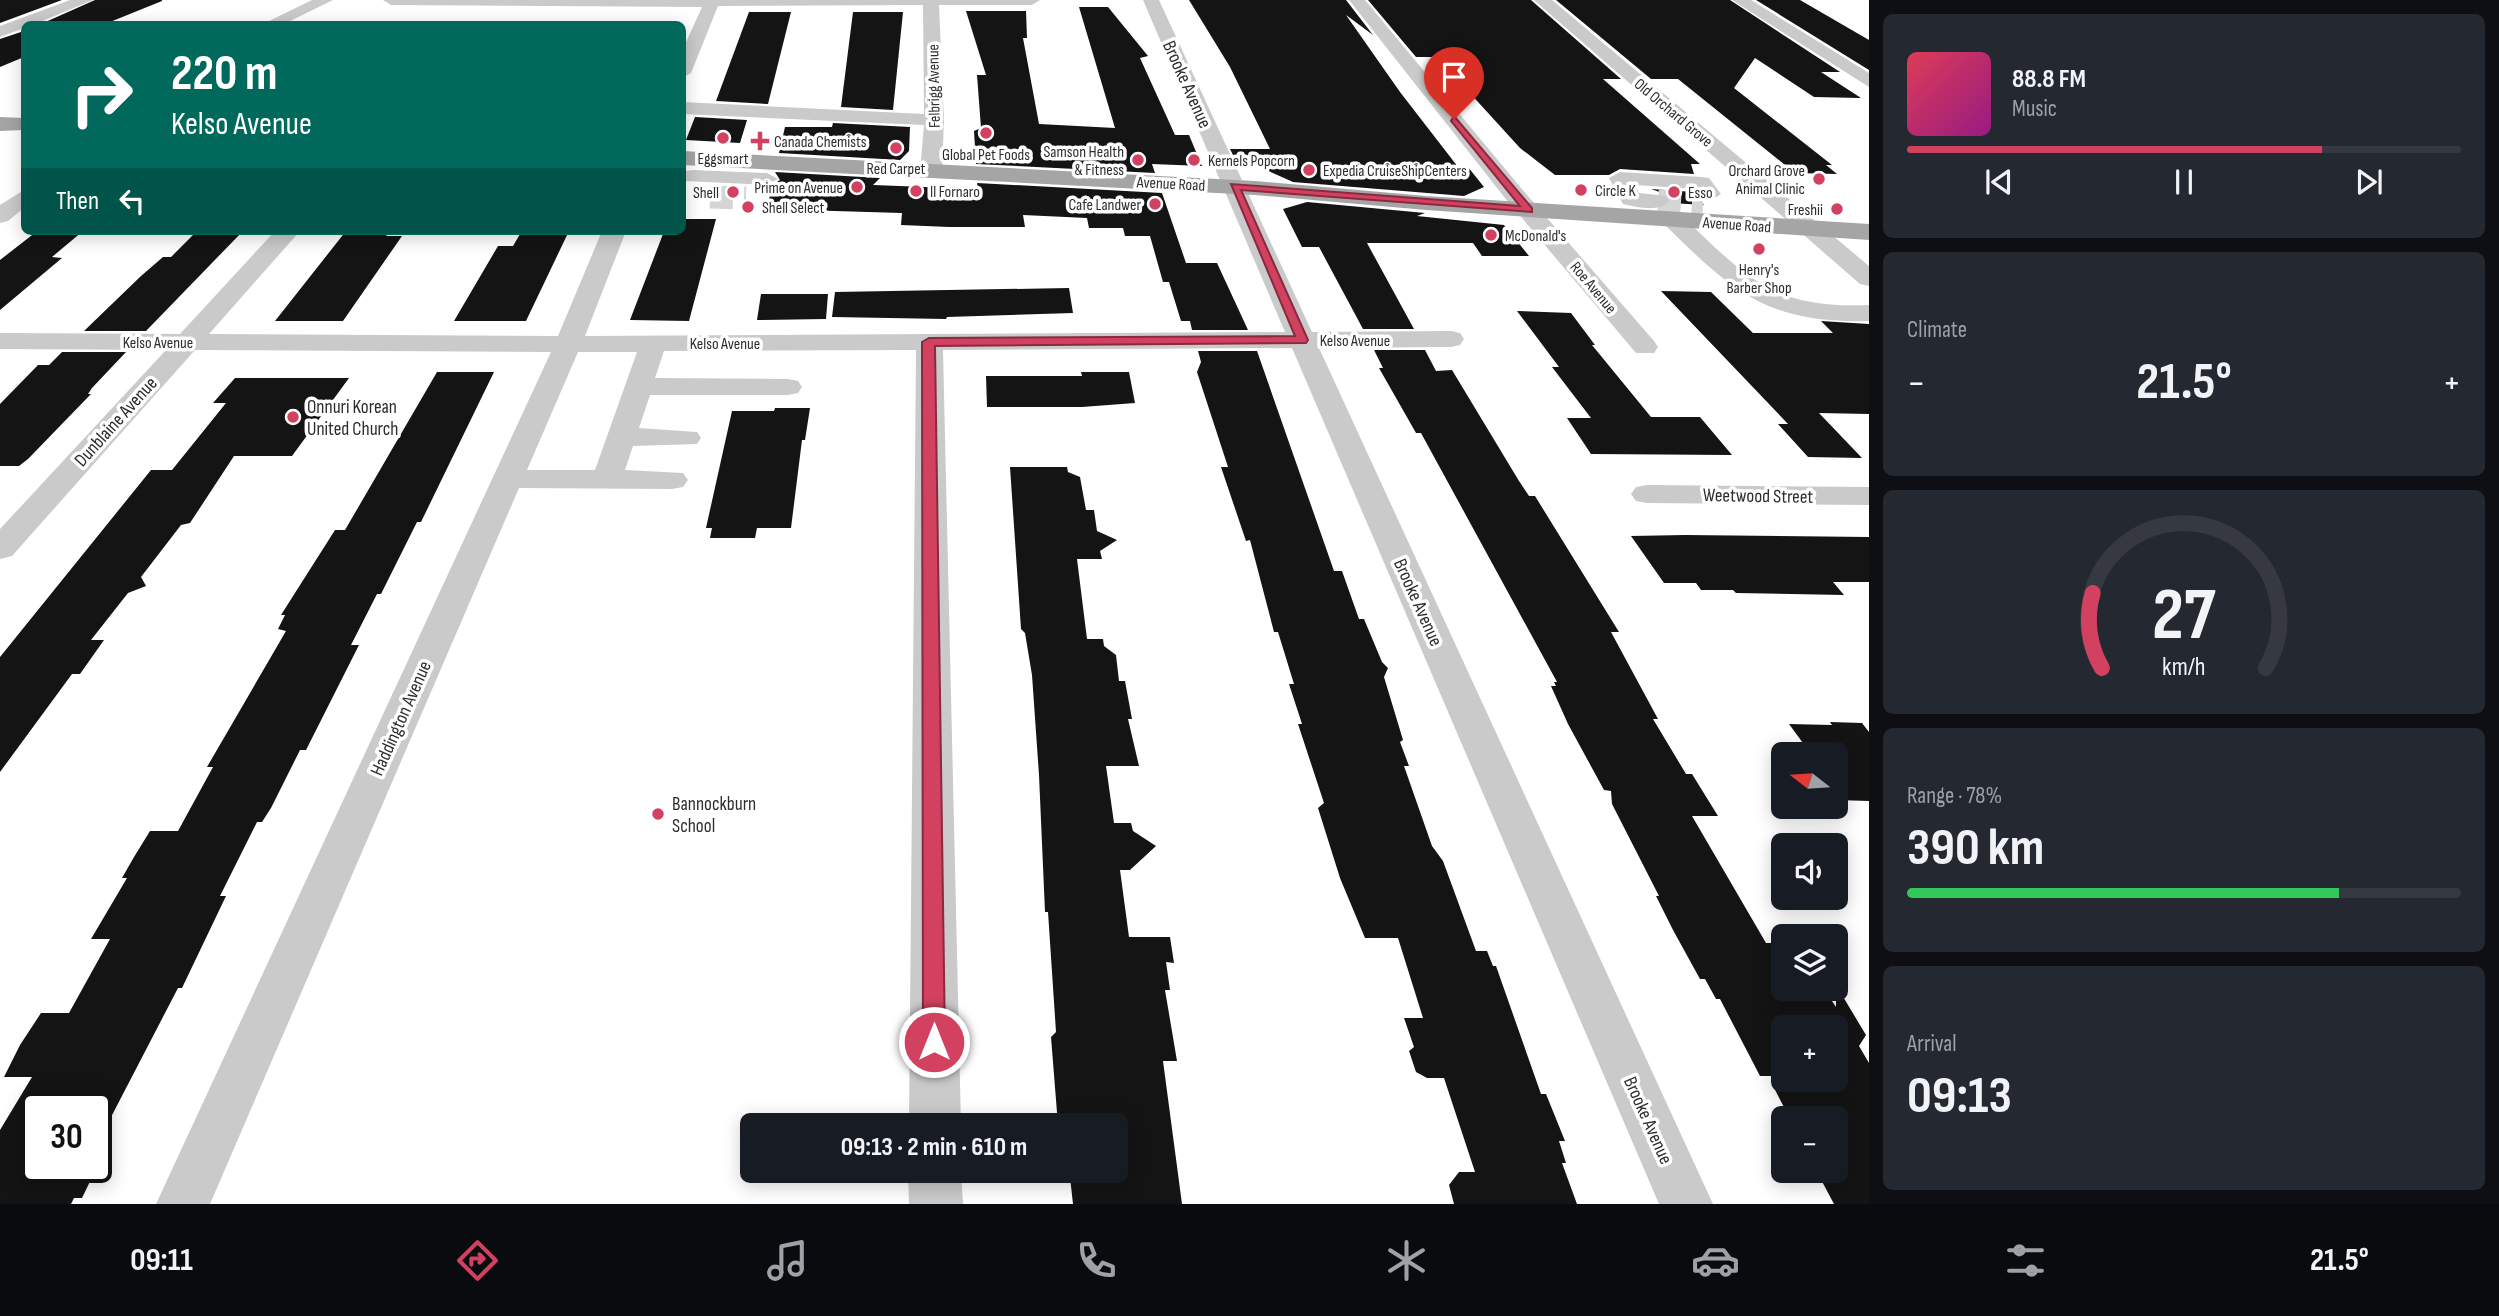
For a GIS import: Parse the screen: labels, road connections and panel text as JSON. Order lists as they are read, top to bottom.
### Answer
{
  "streets": {
    "main road": ["Avenue Road"],
    "street": [
      "Brooke Avenue",
      "Felbrigg Avenue",
      "Old Orchard Grove",
      "Roe Avenue",
      "Kelso Avenue",
      "Dunblaine Avenue",
      "Weetwood Street",
      "Haddington Avenue"
    ]
  },
  "crossings": [
    ["Brooke Avenue", "Avenue Road"],
    ["Brooke Avenue", "Kelso Avenue"],
    ["Felbrigg Avenue", "Avenue Road"],
    ["Old Orchard Grove", "Avenue Road"],
    ["Avenue Road", "Roe Avenue"],
    ["Kelso Avenue", "Dunblaine Avenue"],
    ["Kelso Avenue", "Haddington Avenue"]
  ],
  "places": {
    "other": [
      "Global Pet Foods",
      "Eggsmart",
      "Red Carpet",
      "Samson Health & Fitness",
      "Kernels Popcorn",
      "Expedia CruiseShipCenters",
      "Orchard Grove Animal Clinic",
      "Prime on Avenue",
      "Circle K",
      "Il Fornaro",
      "Shell",
      "Esso",
      "Cafe Landwer",
      "Shell Select",
      "Freshii",
      "McDonald's",
      "Henry's Barber Shop",
      "Onnuri Korean United Church",
      "Bannockburn School"
    ],
    "health": ["Canada Chemists"]
  },
  "north": "left",
  "page": {
    "turn": ["220 m", "Kelso Avenue"],
    "song": ["88.8 FM", "Music"],
    "then": "Then",
    "tile": [
      "Climate",
      ["Range · 78%", "390 km"],
      ["Arrival", "09:13"]
    ],
    "heat": ["−", "21.5°", "+"],
    "map_buttons": ["+", "−"],
    "limit": "30",
    "trip": "09:13 · 2 min · 610 m",
    "tabs": ["09:11", "21.5°"],
    "gauge": ["27", "km/h"]
  }
}
